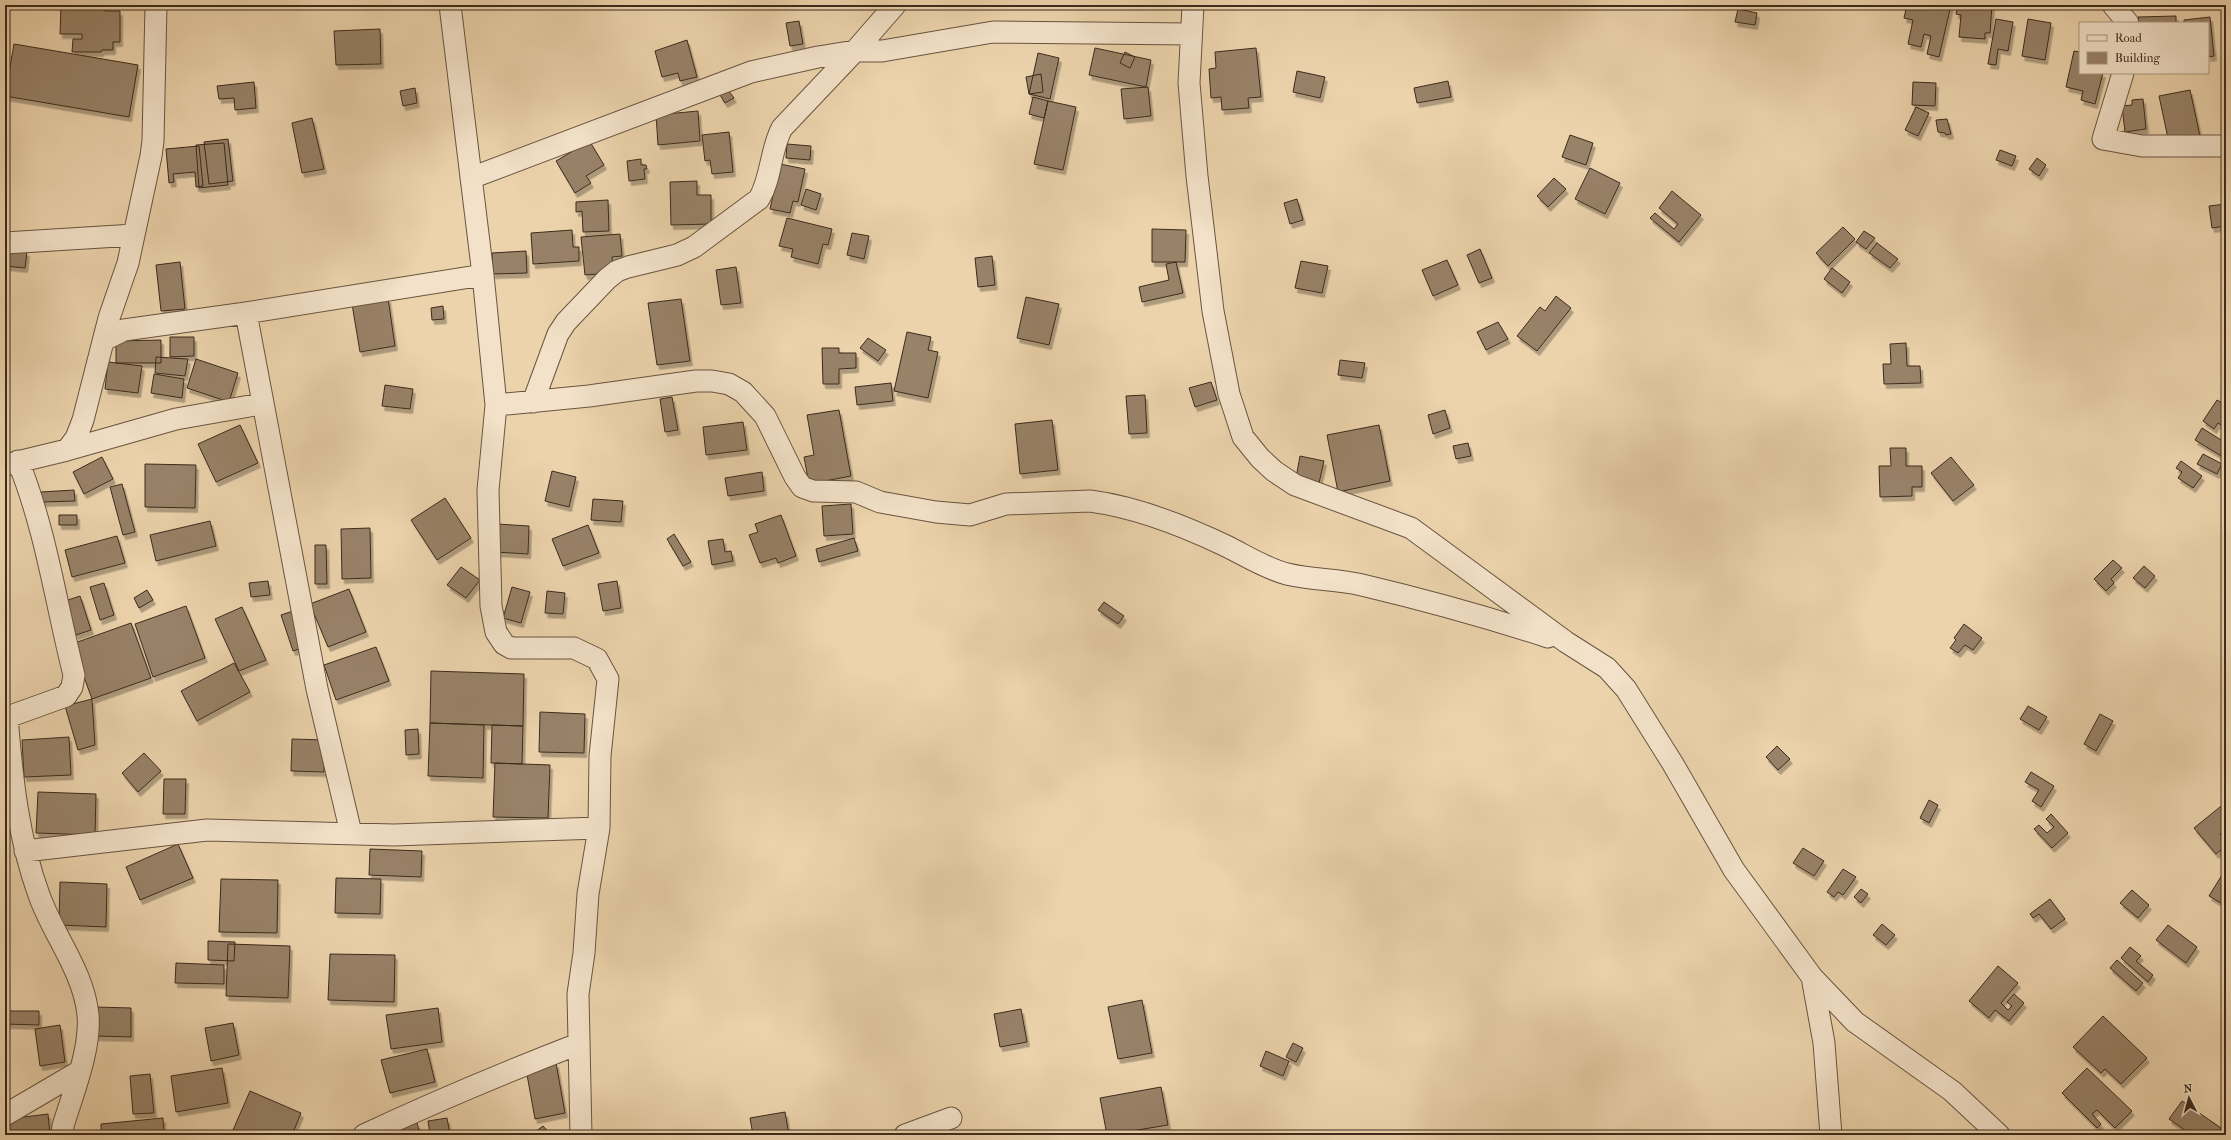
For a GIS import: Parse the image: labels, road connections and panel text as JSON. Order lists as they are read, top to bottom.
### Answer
{
  "legend": ["Road", "Building"],
  "north": "top"
}
